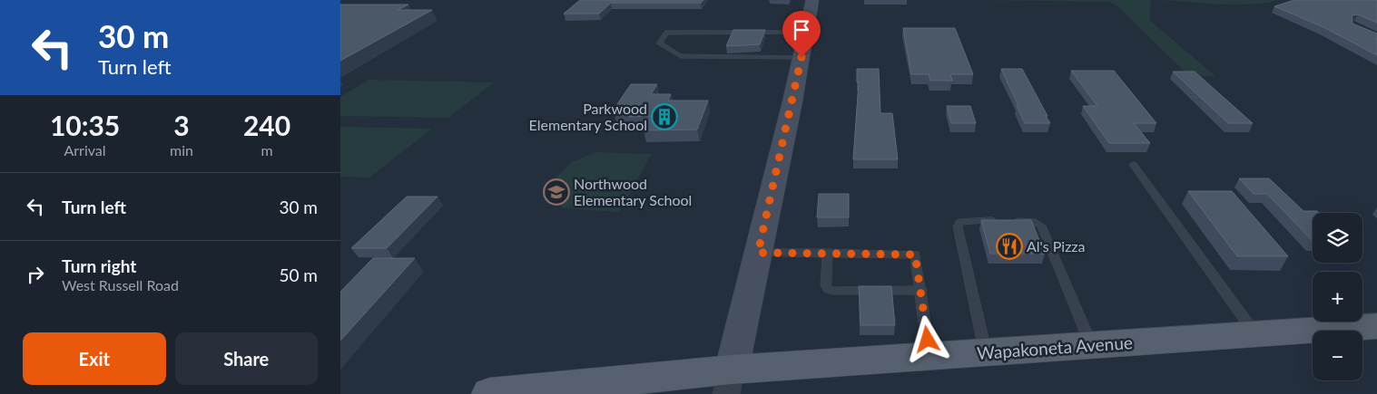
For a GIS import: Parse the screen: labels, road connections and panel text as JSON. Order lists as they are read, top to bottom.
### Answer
{
  "streets": {
    "main road": ["Wapakoneta Avenue"]
  },
  "places": {
    "building": ["Parkwood Elementary School"],
    "school or university": ["Northwood Elementary School"],
    "restaurant": ["Al's Pizza"]
  },
  "page": {
    "turn": ["30 m", "Turn left"],
    "eta": [
      "10:35",
      "Arrival",
      "3",
      "min",
      "240",
      "m"
    ],
    "list": [
      {
        "name": "Turn left",
        "value": "30 m"
      },
      {
        "name": "Turn right",
        "note": "West Russell Road",
        "value": "50 m"
      }
    ],
    "map_buttons": ["+", "−"],
    "buttons": ["Exit", "Share"]
  }
}
